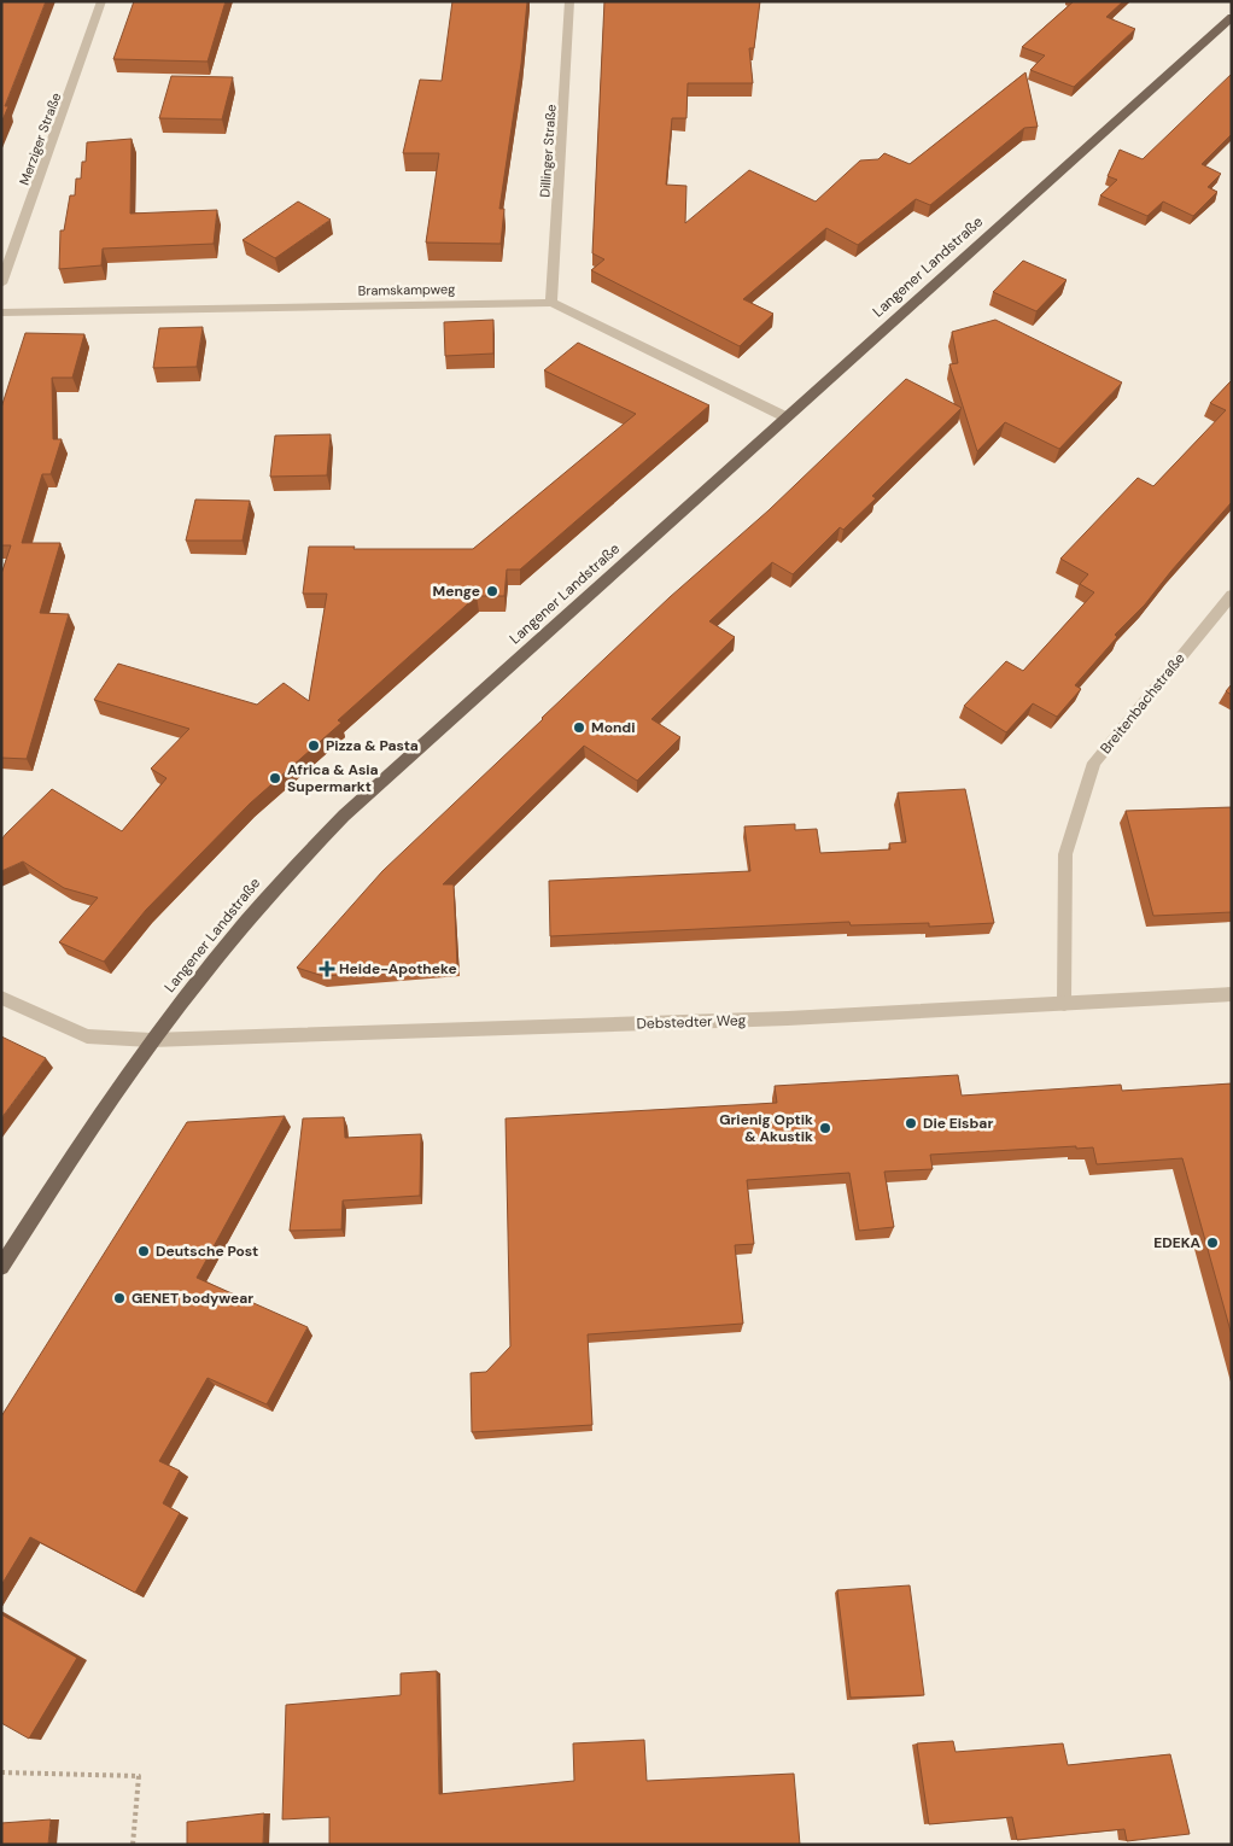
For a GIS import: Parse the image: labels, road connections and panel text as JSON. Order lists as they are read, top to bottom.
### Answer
{
  "streets": {
    "main road": ["Langener Landstraße"],
    "street": [
      "Merziger Straße",
      "Dillinger Straße",
      "Bramskampweg",
      "Breitenbachstraße",
      "Debstedter Weg"
    ]
  },
  "crossings": [
    ["Dillinger Straße", "Bramskampweg"],
    ["Langener Landstraße", "Bramskampweg"],
    ["Langener Landstraße", "Debstedter Weg"],
    ["Breitenbachstraße", "Debstedter Weg"]
  ],
  "places": {
    "other": [
      "Menge",
      "Mondi",
      "Pizza & Pasta",
      "Africa & Asia Supermarkt",
      "Die Eisbar",
      "Grienig Optik & Akustik",
      "EDEKA",
      "Deutsche Post",
      "GENET bodywear"
    ],
    "health": ["Heide-Apotheke"]
  }
}
